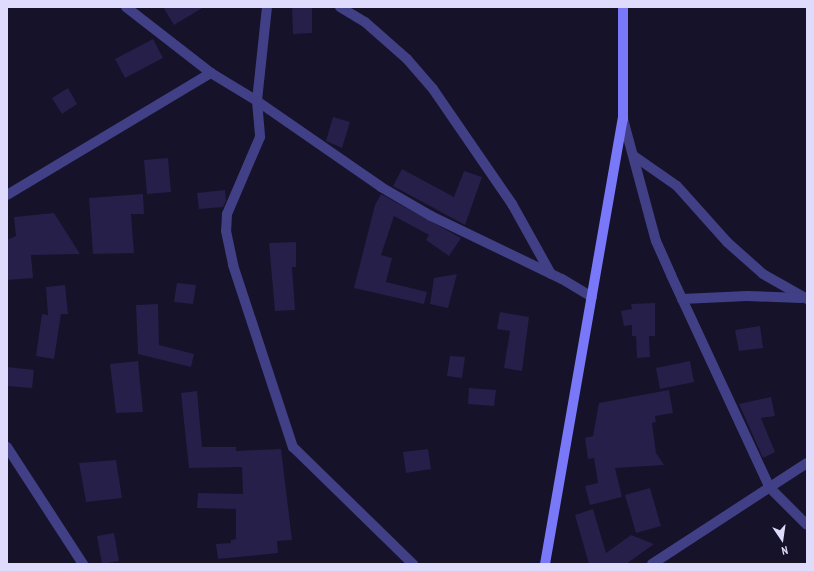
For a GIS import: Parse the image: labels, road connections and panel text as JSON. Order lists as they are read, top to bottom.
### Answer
{
  "north": "bottom"
}
